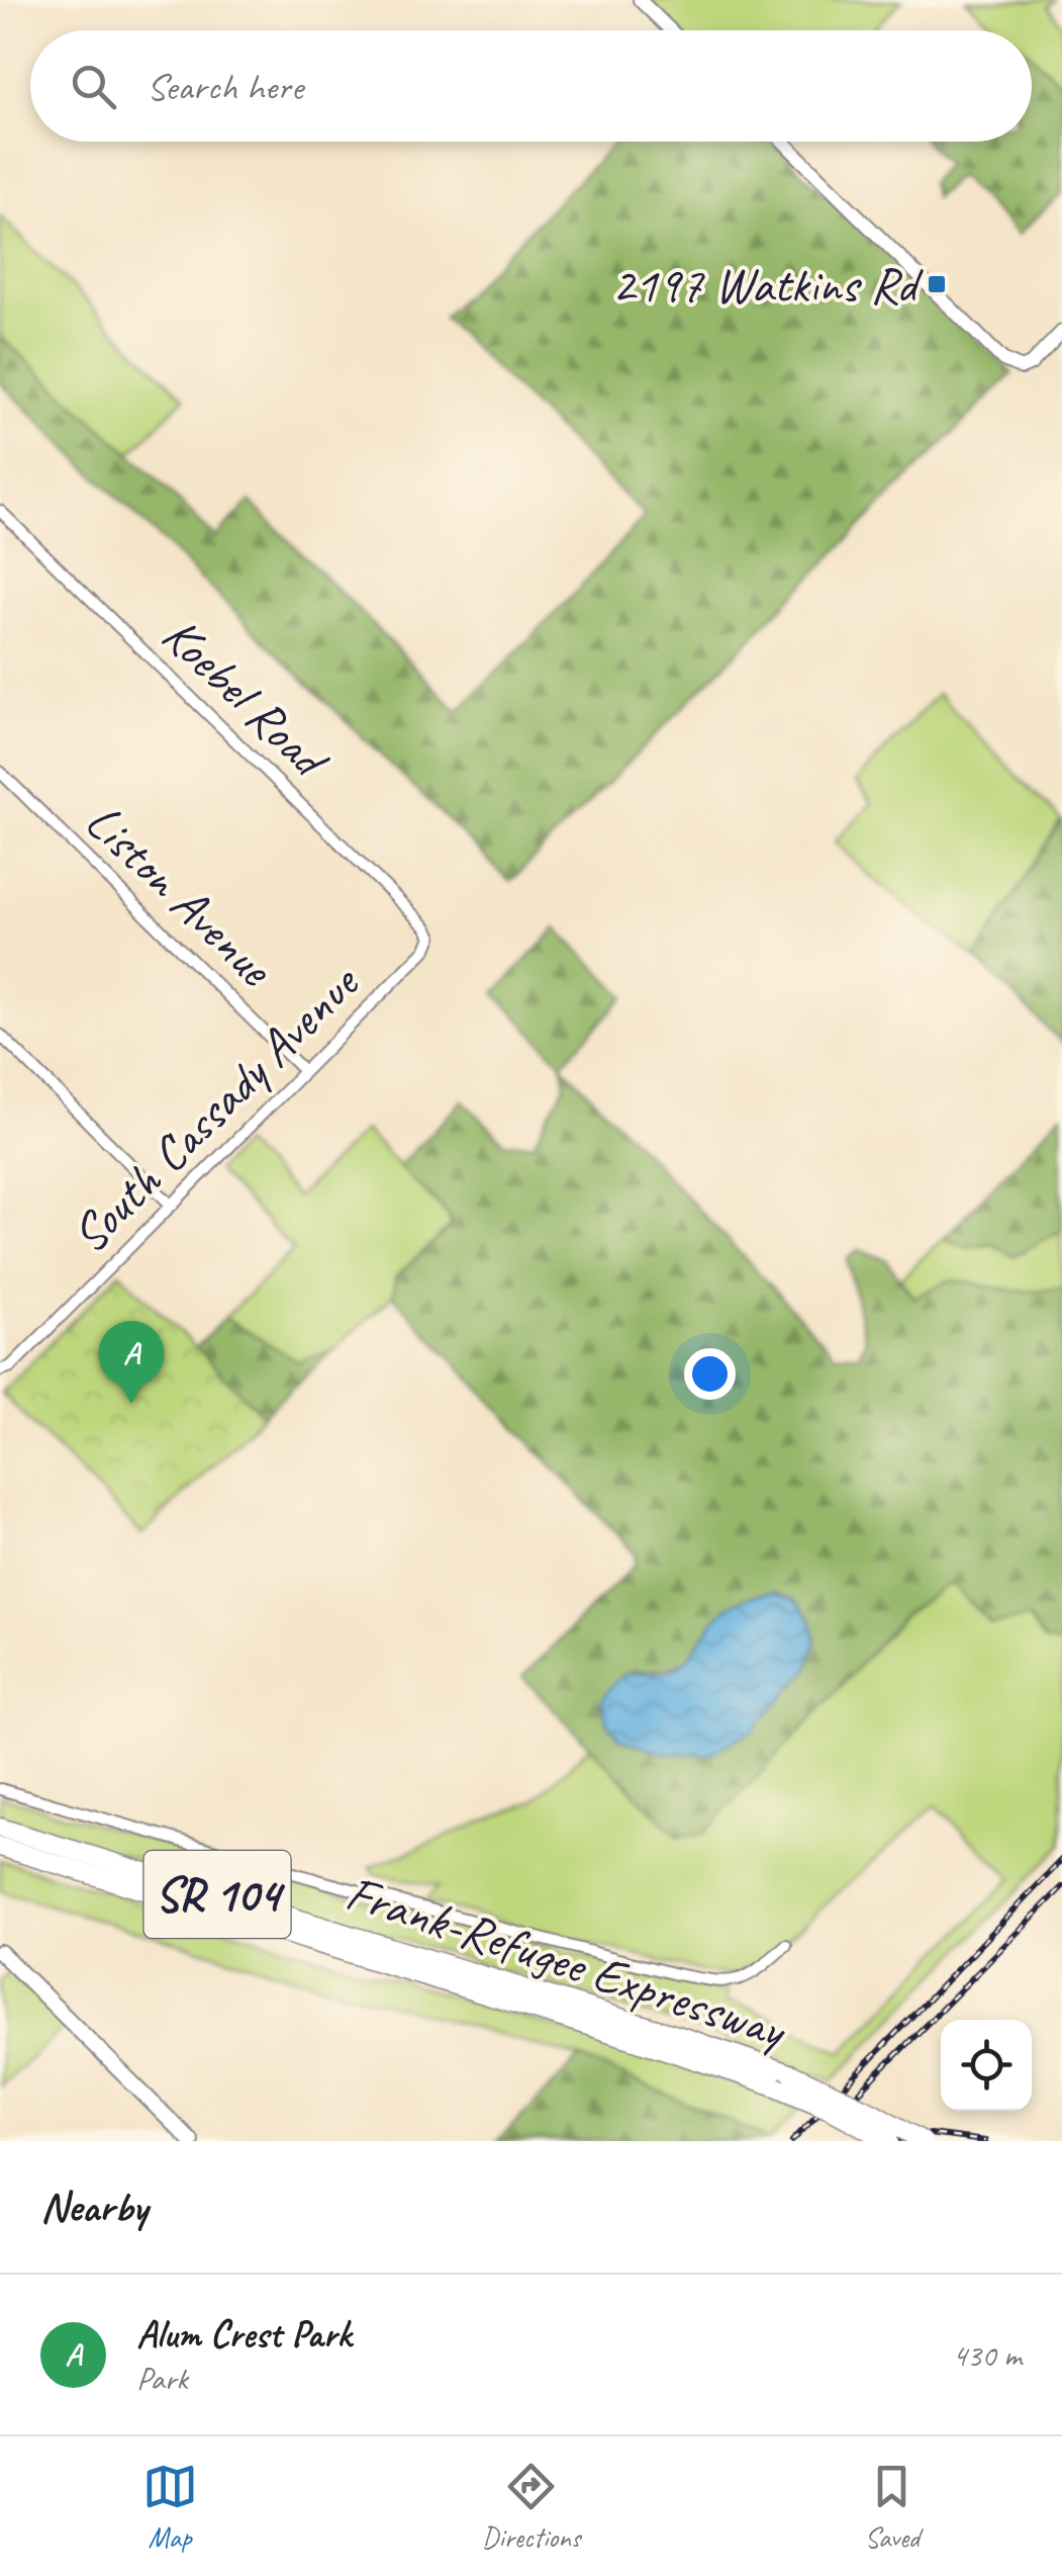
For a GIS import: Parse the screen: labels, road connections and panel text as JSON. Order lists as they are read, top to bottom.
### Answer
{
  "streets": {
    "highway": ["SR 104", "Frank-Refugee Expressway"],
    "street": ["Koebel Road", "Liston Avenue", "South Cassady Avenue"]
  },
  "crossings": [
    ["Koebel Road", "South Cassady Avenue"],
    ["Liston Avenue", "South Cassady Avenue"]
  ],
  "places": {
    "transit": ["2197 Watkins Rd"]
  },
  "page": {
    "search": "Search here",
    "pins": "A",
    "heading": "Nearby",
    "list": [
      {
        "mark": "A",
        "name": "Alum Crest Park",
        "note": "Park",
        "value": "430 m"
      }
    ],
    "nav": ["Map", "Directions", "Saved"]
  }
}
